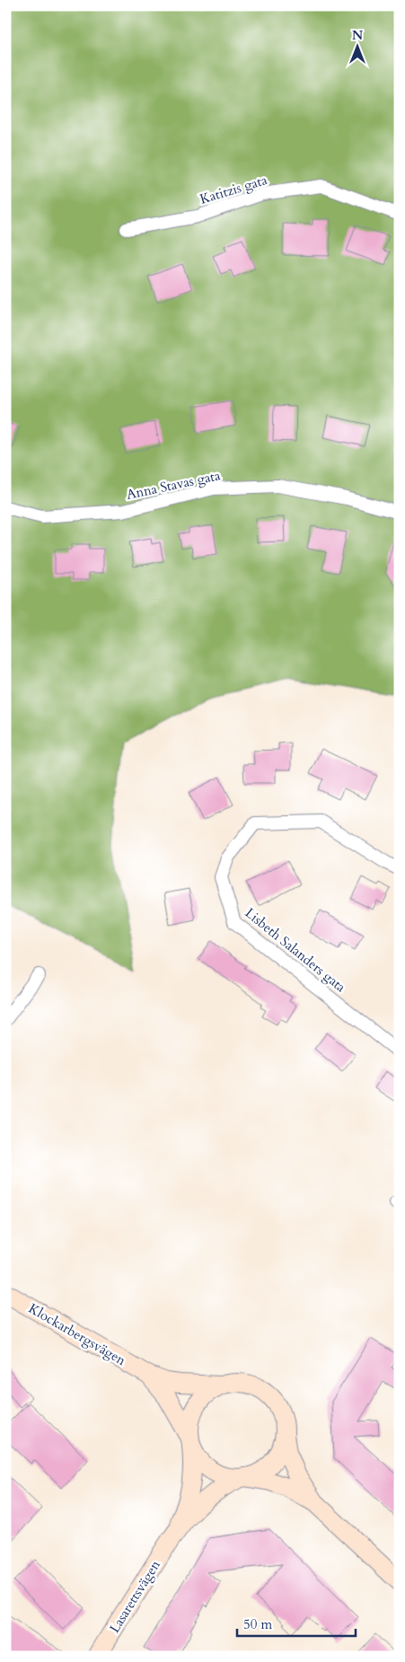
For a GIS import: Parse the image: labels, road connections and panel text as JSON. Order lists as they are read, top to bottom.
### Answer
{
  "streets": {
    "main road": ["Klockarbergsvägen", "Lasarettsvägen"],
    "street": ["Katitzis gata", "Anna Stavas gata", "Lisbeth Salanders gata"]
  },
  "crossings": [
    ["Klockarbergsvägen", "Lasarettsvägen"]
  ],
  "scale_bar": "50 m",
  "north": "top"
}
